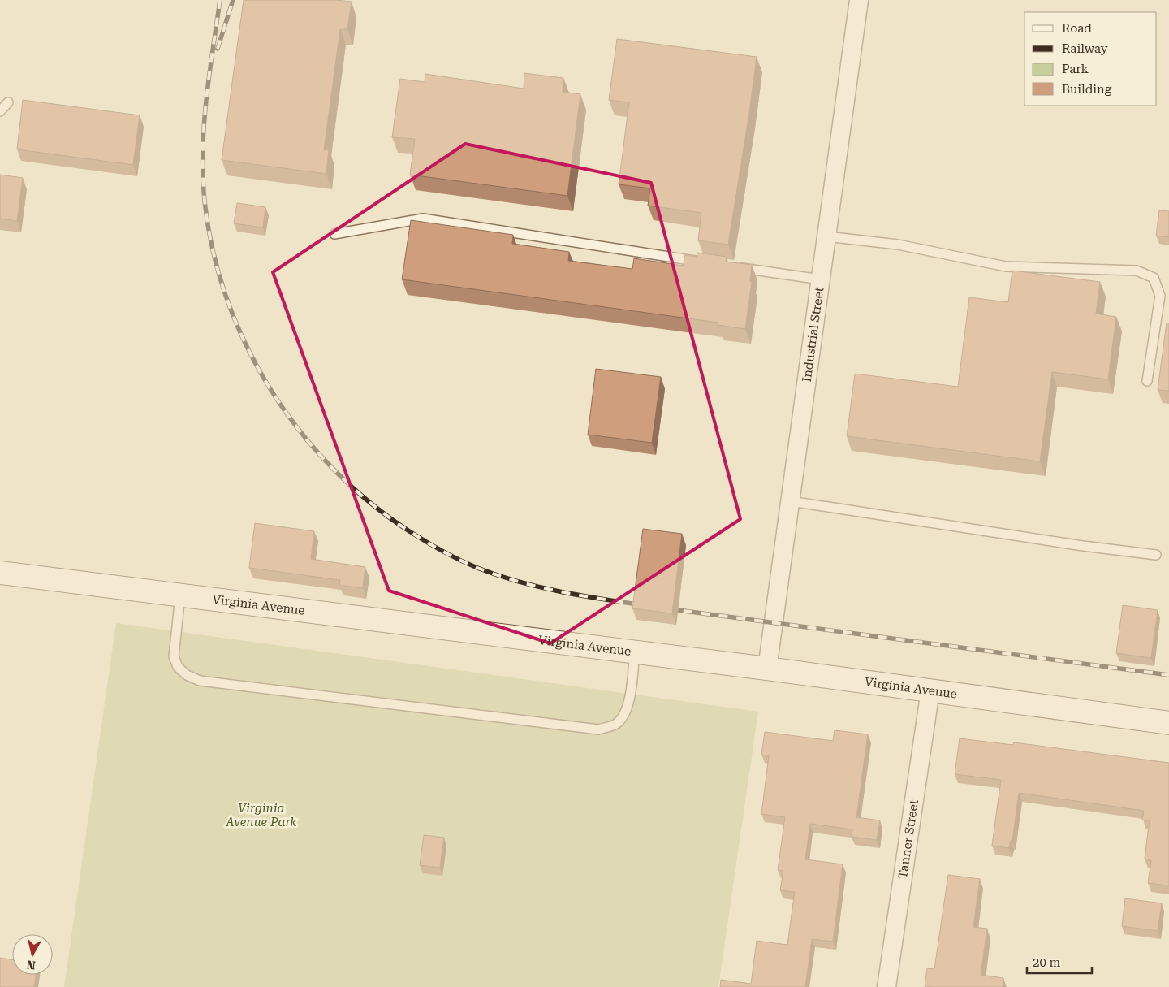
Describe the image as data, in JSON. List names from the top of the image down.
{
  "streets": {
    "street": ["Industrial Street", "Virginia Avenue", "Tanner Street"]
  },
  "crossings": [
    ["Industrial Street", "Virginia Avenue"],
    ["Virginia Avenue", "Tanner Street"]
  ],
  "parks": ["Virginia Avenue Park"],
  "legend": [
    "Road",
    "Railway",
    "Park",
    "Building"
  ],
  "scale_bar": "20 m",
  "north": "bottom"
}
